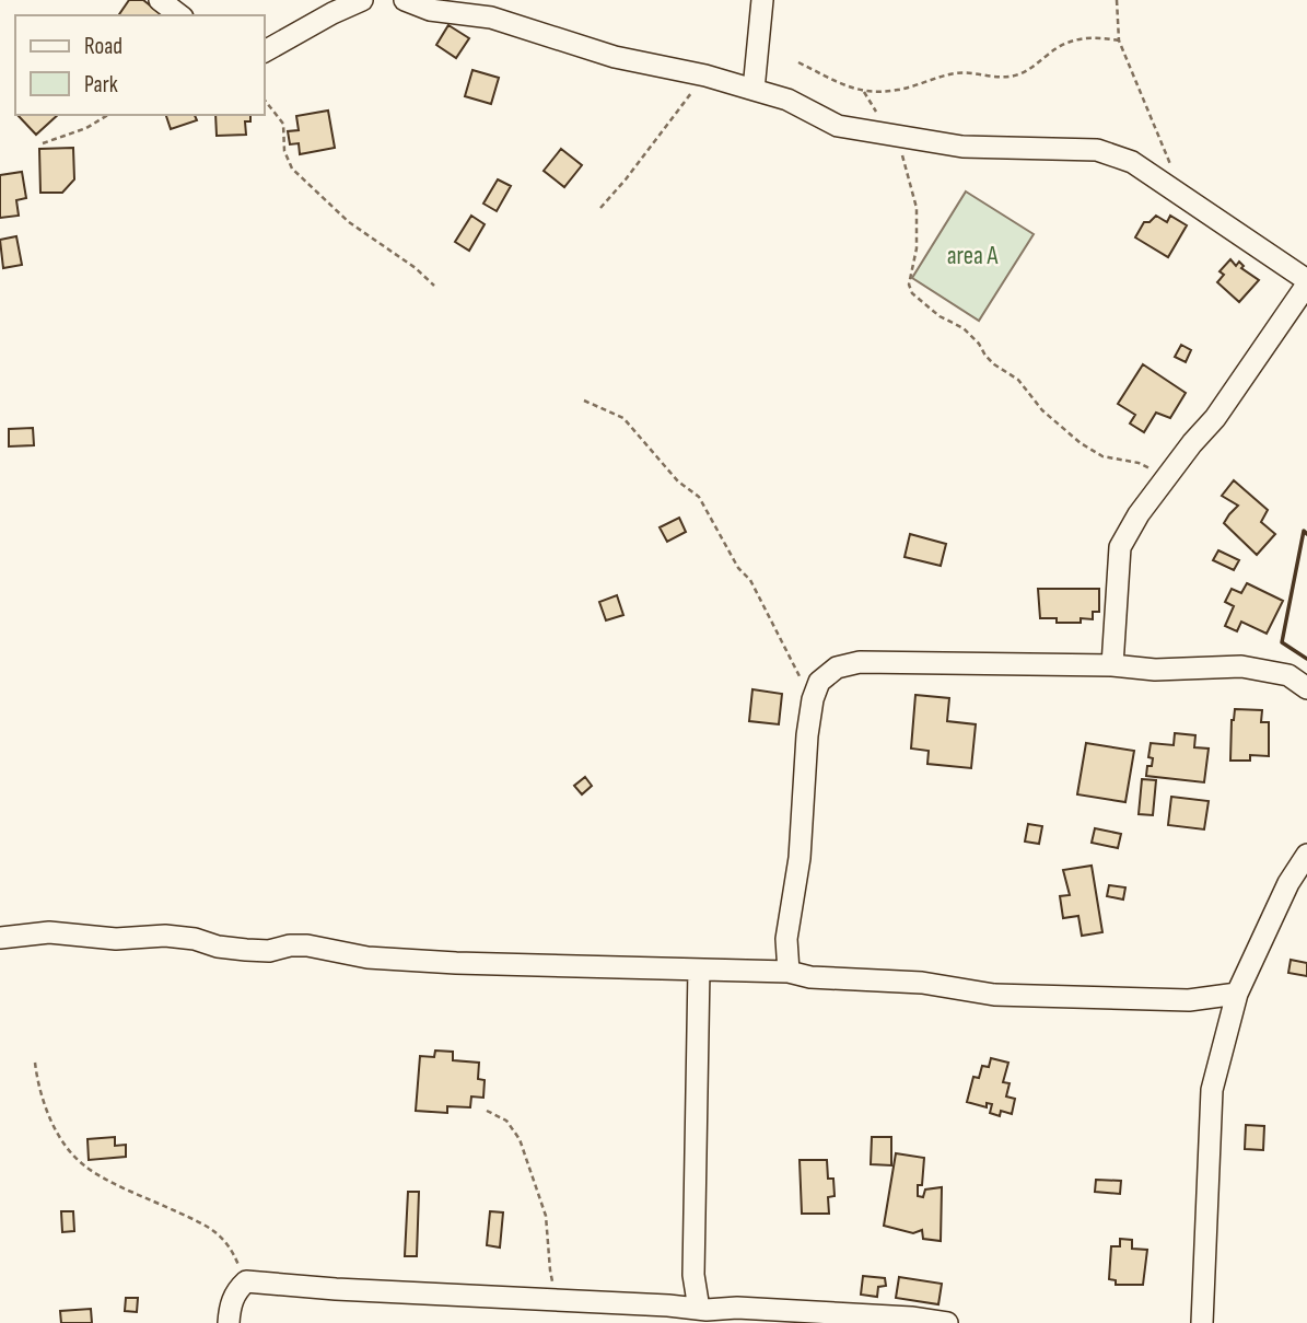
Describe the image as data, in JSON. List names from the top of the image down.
{
  "parks": ["area A"],
  "legend": ["Road", "Park"]
}
